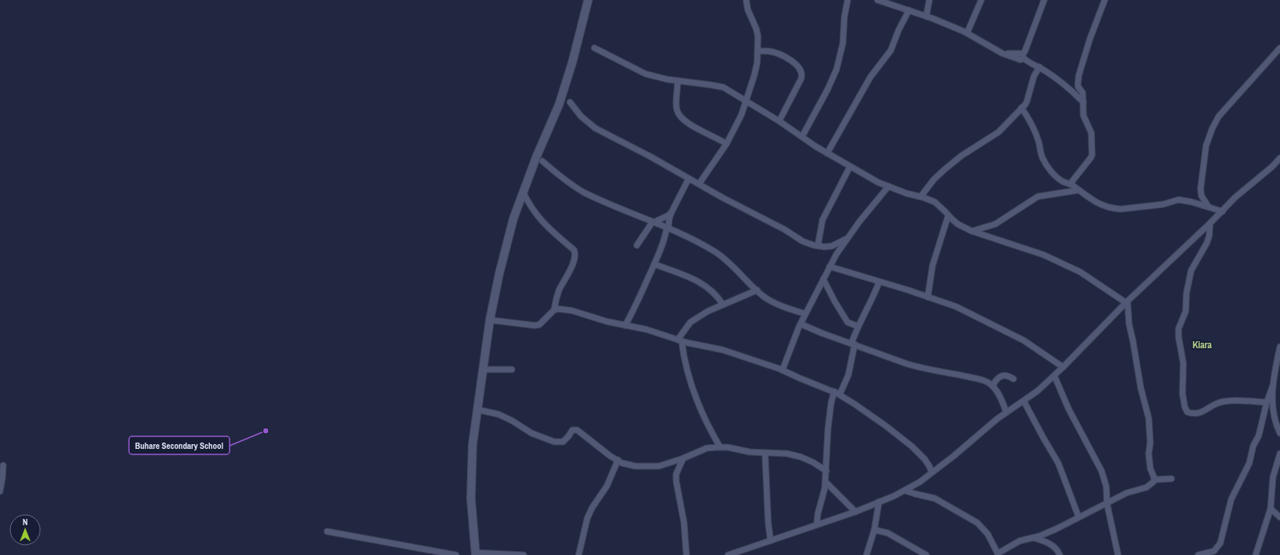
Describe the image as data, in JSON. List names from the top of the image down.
{
  "districts": ["Kiara"],
  "places": ["Buhare Secondary School"],
  "north": "top"
}
